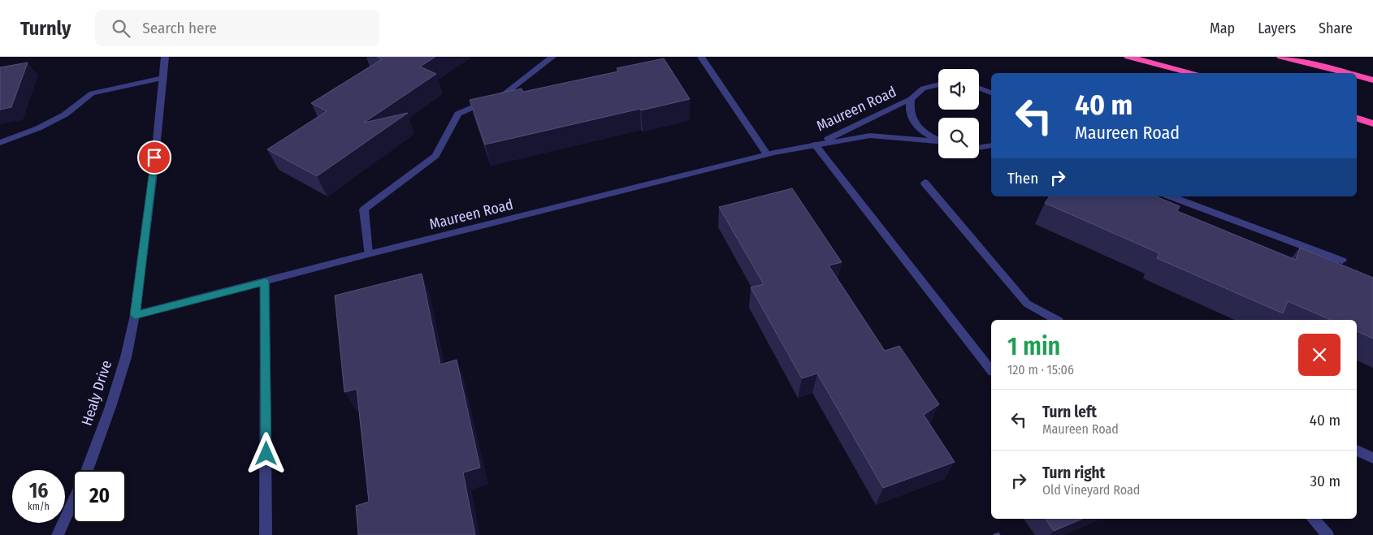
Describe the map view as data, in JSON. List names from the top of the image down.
{
  "streets": {
    "street": ["Maureen Road", "Healy Drive"]
  },
  "crossings": [
    ["Maureen Road", "Healy Drive"]
  ],
  "page": {
    "header": "Turnly",
    "search": "Search here",
    "nav": ["Map", "Layers", "Share"],
    "turn": ["40 m", "Maureen Road"],
    "then": "Then",
    "heading": ["1 min", "120 m · 15:06"],
    "list": [
      {
        "name": "Turn left",
        "note": "Maureen Road",
        "value": "40 m"
      },
      {
        "name": "Turn right",
        "note": "Old Vineyard Road",
        "value": "30 m"
      }
    ],
    "speed": "16 km/h",
    "limit": "20"
  }
}
